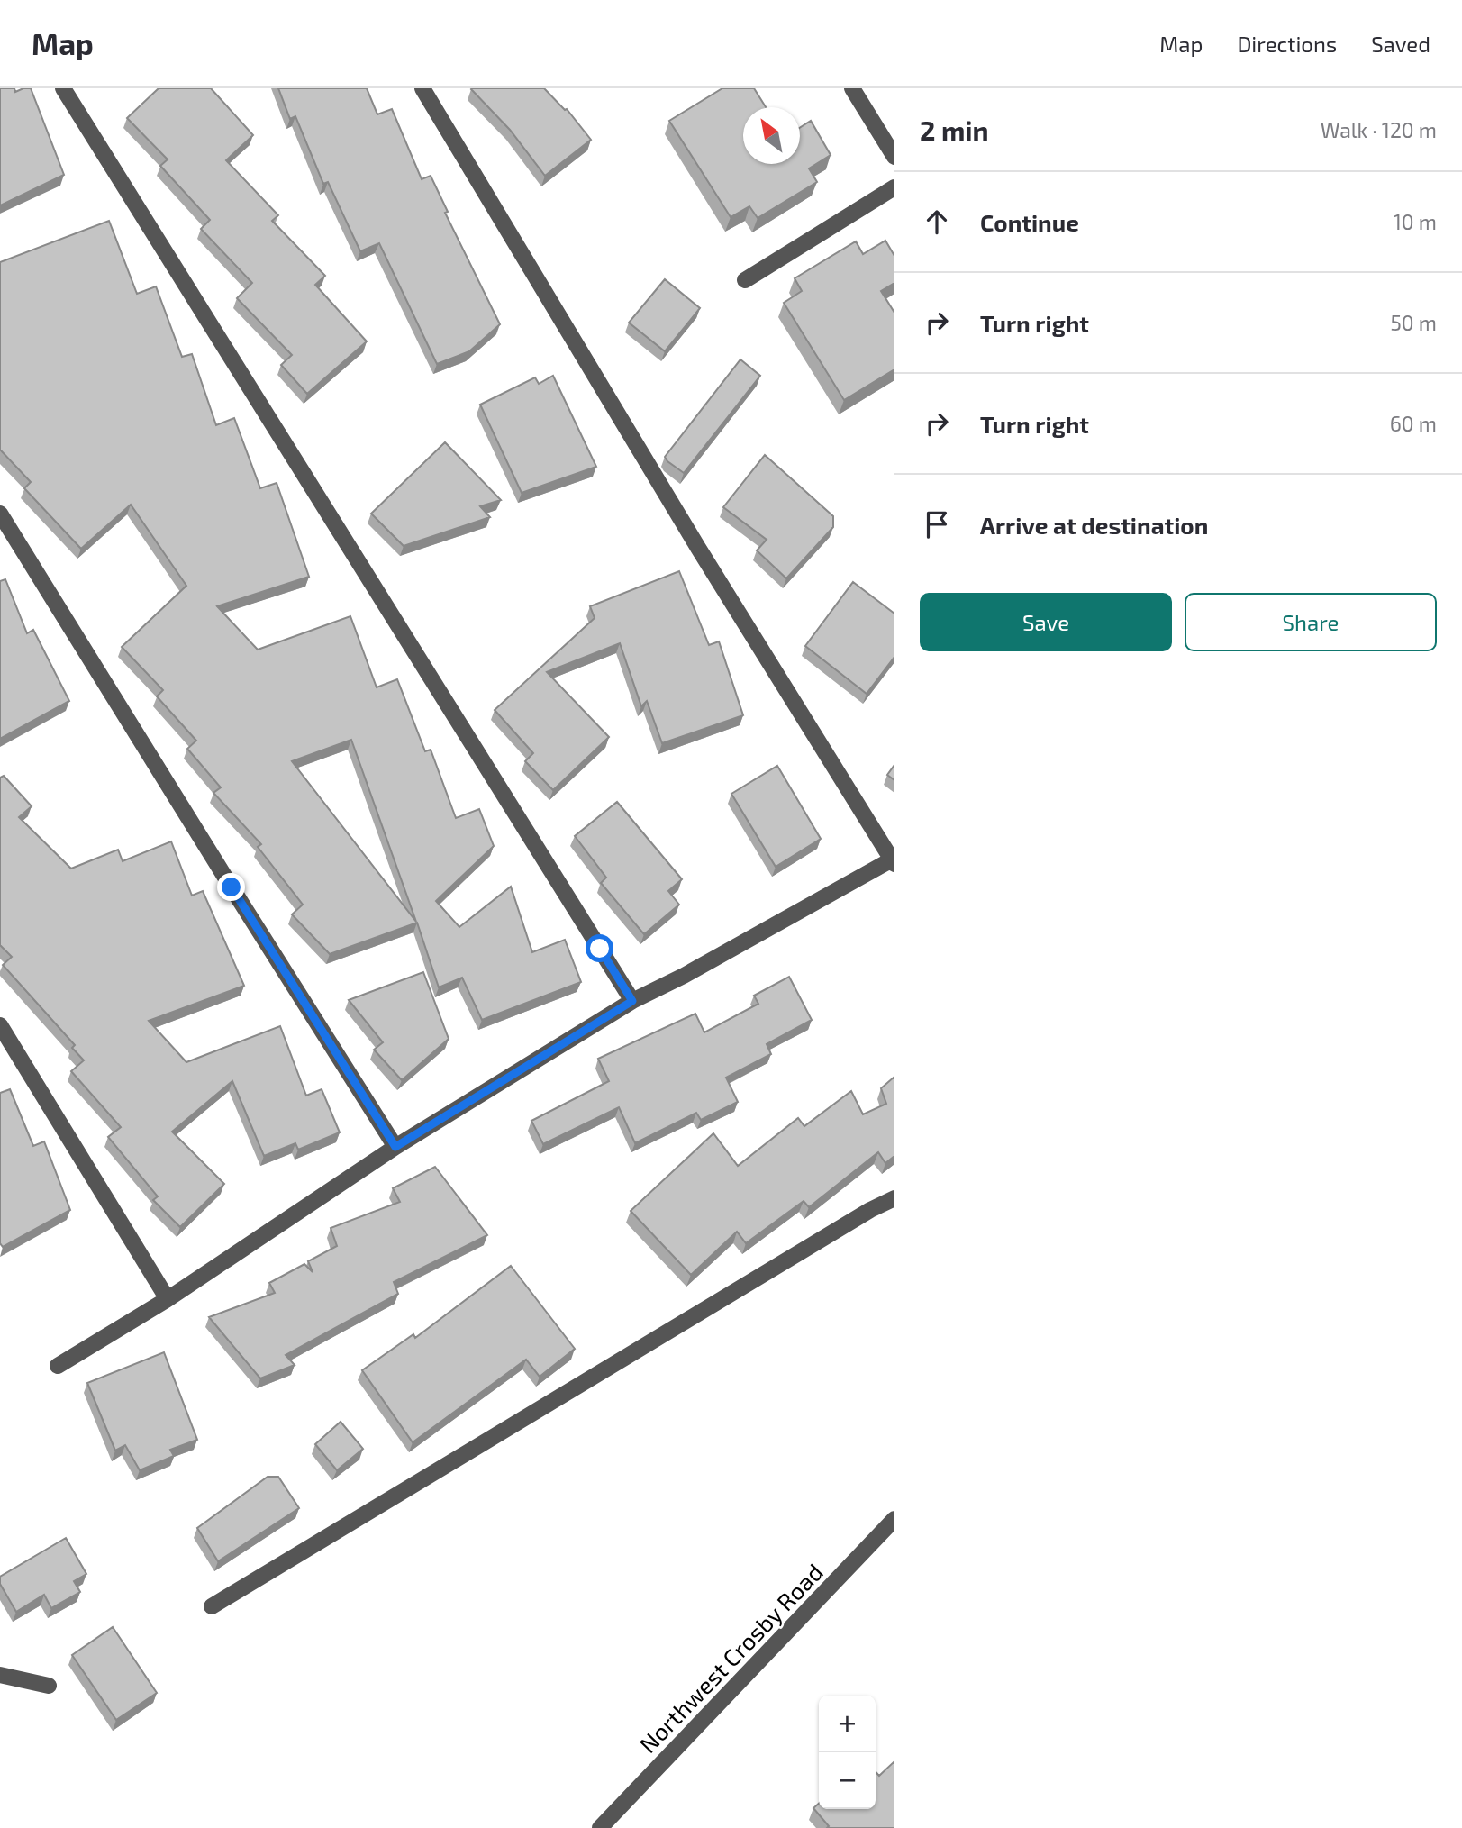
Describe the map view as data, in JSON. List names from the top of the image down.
{
  "streets": {
    "street": ["Northwest Crosby Road"]
  },
  "north": "top left",
  "page": {
    "header": "Map",
    "nav": ["Map", "Directions", "Saved"],
    "heading": ["2 min", "Walk · 120 m"],
    "list": [
      ["Continue", "10 m"],
      ["Turn right", "50 m"],
      ["Turn right", "60 m"],
      "Arrive at destination"
    ],
    "buttons": ["Save", "Share"],
    "map_buttons": ["+", "−"]
  }
}
